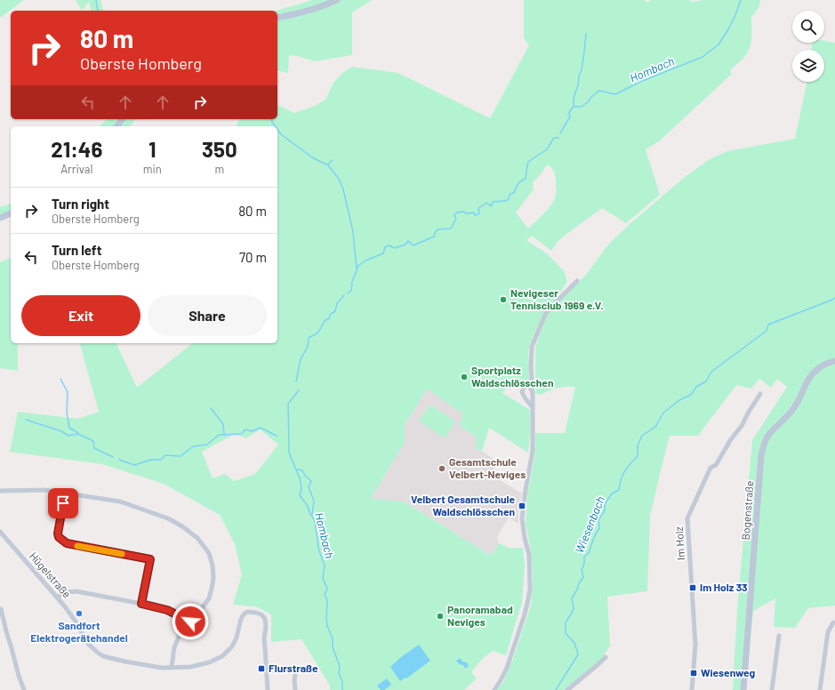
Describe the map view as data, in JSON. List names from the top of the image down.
{
  "streets": {
    "main road": ["Bogenstraße"],
    "street": ["Im Holz", "Hügelstraße"]
  },
  "water": ["Hombach", "Wiesenbach"],
  "places": {
    "other": [
      "Nevigeser Tennisclub 1969 e.V.",
      "Sportplatz Waldschlösschen",
      "Gesamtschule Velbert-Neviges",
      "Sandfort Elektrogerätehandel",
      "Panoramabad Neviges"
    ],
    "transit": [
      "Velbert Gesamtschule Waldschlösschen",
      "Im Holz 33",
      "Flurstraße",
      "Wiesenweg"
    ]
  },
  "page": {
    "turn": ["80 m", "Oberste Homberg"],
    "eta": [
      "21:46",
      "Arrival",
      "1",
      "min",
      "350",
      "m"
    ],
    "list": [
      {
        "name": "Turn right",
        "note": "Oberste Homberg",
        "value": "80 m"
      },
      {
        "name": "Turn left",
        "note": "Oberste Homberg",
        "value": "70 m"
      }
    ],
    "buttons": ["Exit", "Share"]
  }
}
